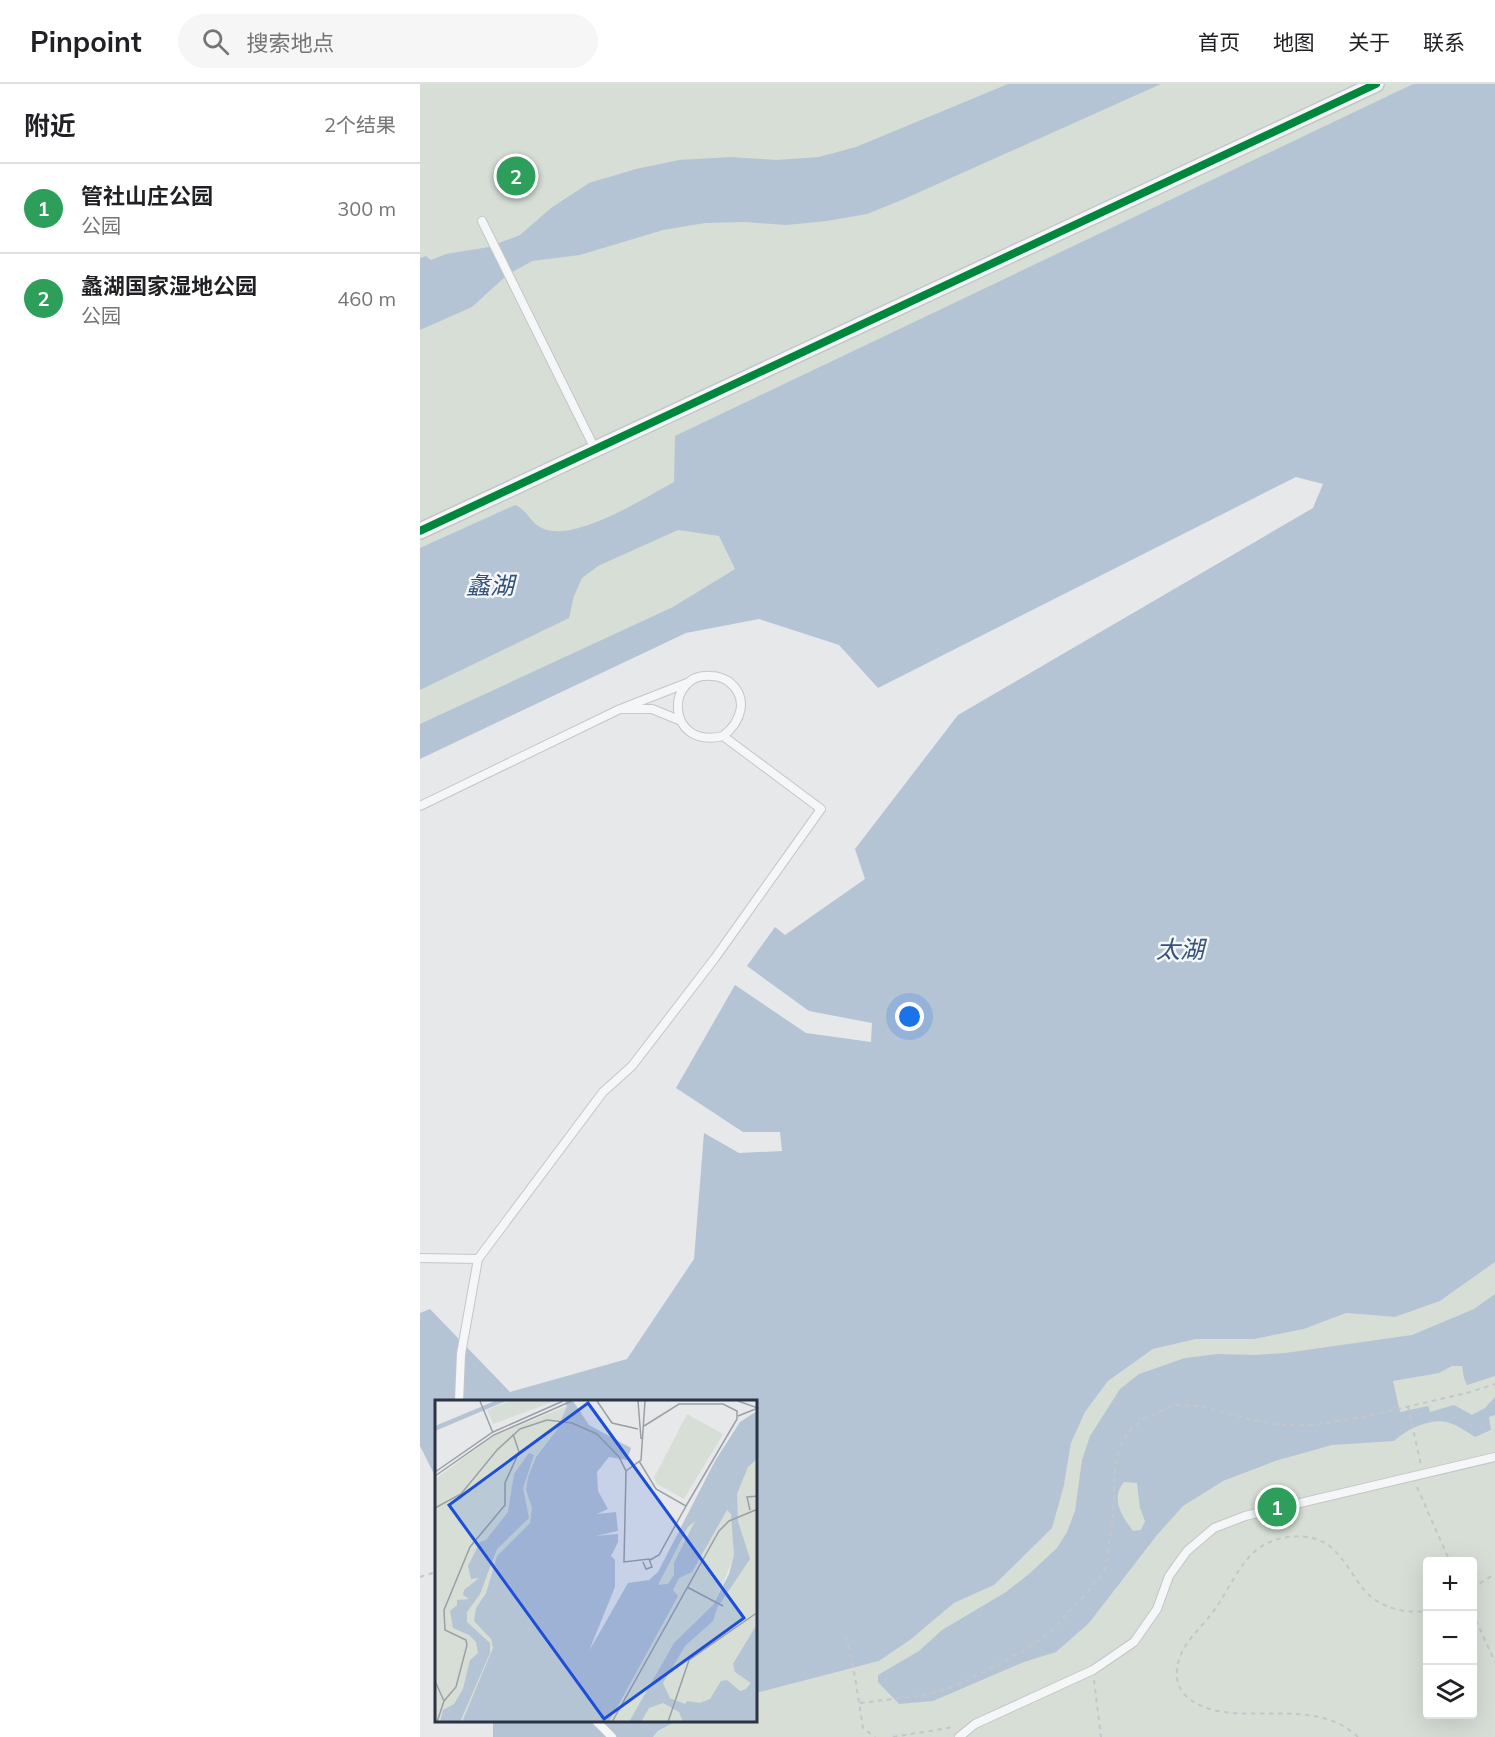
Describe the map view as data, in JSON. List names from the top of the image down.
{
  "water": ["蠡湖", "太湖"],
  "page": {
    "header": "Pinpoint",
    "search": "搜索地点",
    "nav": [
      "首页",
      "地图",
      "关于",
      "联系"
    ],
    "heading": ["附近", "2个结果"],
    "pins": ["2", "1"],
    "list": [
      {
        "mark": "1",
        "name": "管社山庄公园",
        "note": "公园",
        "value": "300 m"
      },
      {
        "mark": "2",
        "name": "蠡湖国家湿地公园",
        "note": "公园",
        "value": "460 m"
      }
    ],
    "map_buttons": ["+", "−"]
  }
}
